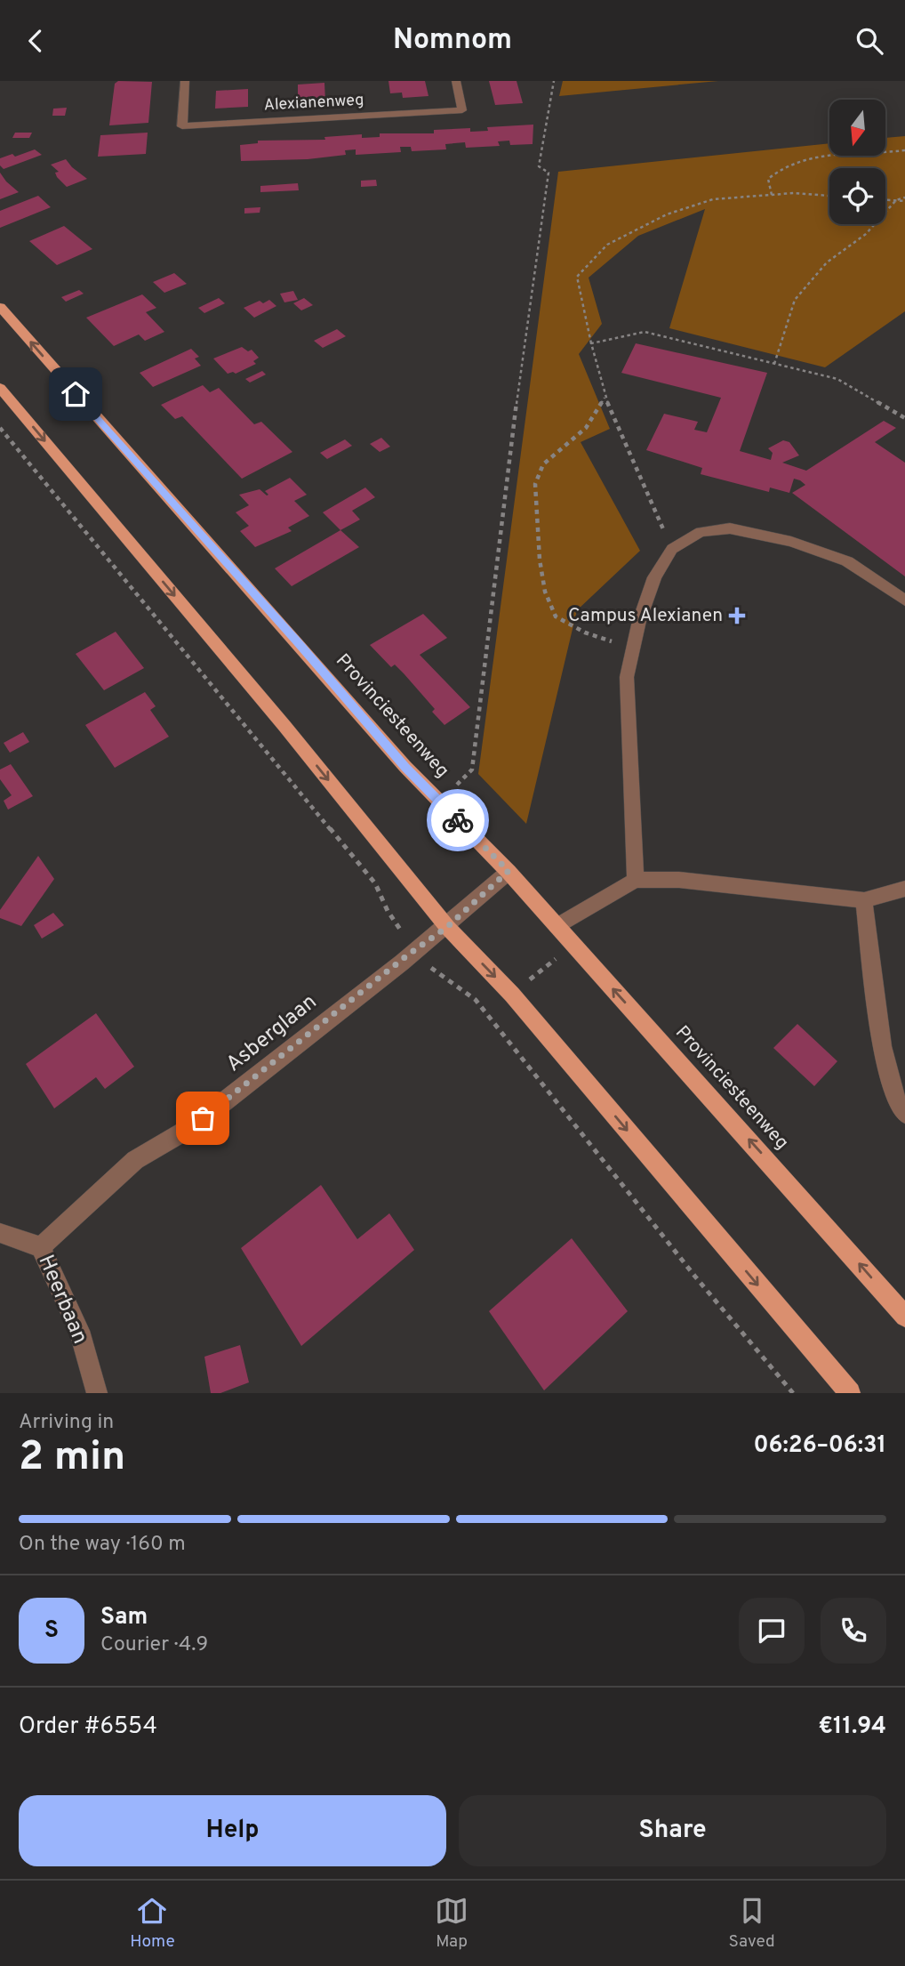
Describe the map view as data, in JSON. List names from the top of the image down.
{
  "streets": {
    "main road": ["Provinciesteenweg"],
    "street": ["Alexianenweg", "Asberglaan", "Heerbaan"]
  },
  "crossings": [
    ["Provinciesteenweg", "Asberglaan"],
    ["Asberglaan", "Heerbaan"]
  ],
  "places": {
    "health": ["Campus Alexianen"]
  },
  "north": "bottom",
  "page": {
    "header": "Nomnom",
    "heading": ["2 min", "Arriving in", "06:26–06:31"],
    "panel": [
      "Sam",
      "Courier · 4.9",
      "Order #6554",
      "€11.94"
    ],
    "bar": "On the way · 160 m",
    "round": "S",
    "buttons": ["Help", "Share"],
    "tabs": ["Home", "Map", "Saved"]
  }
}
